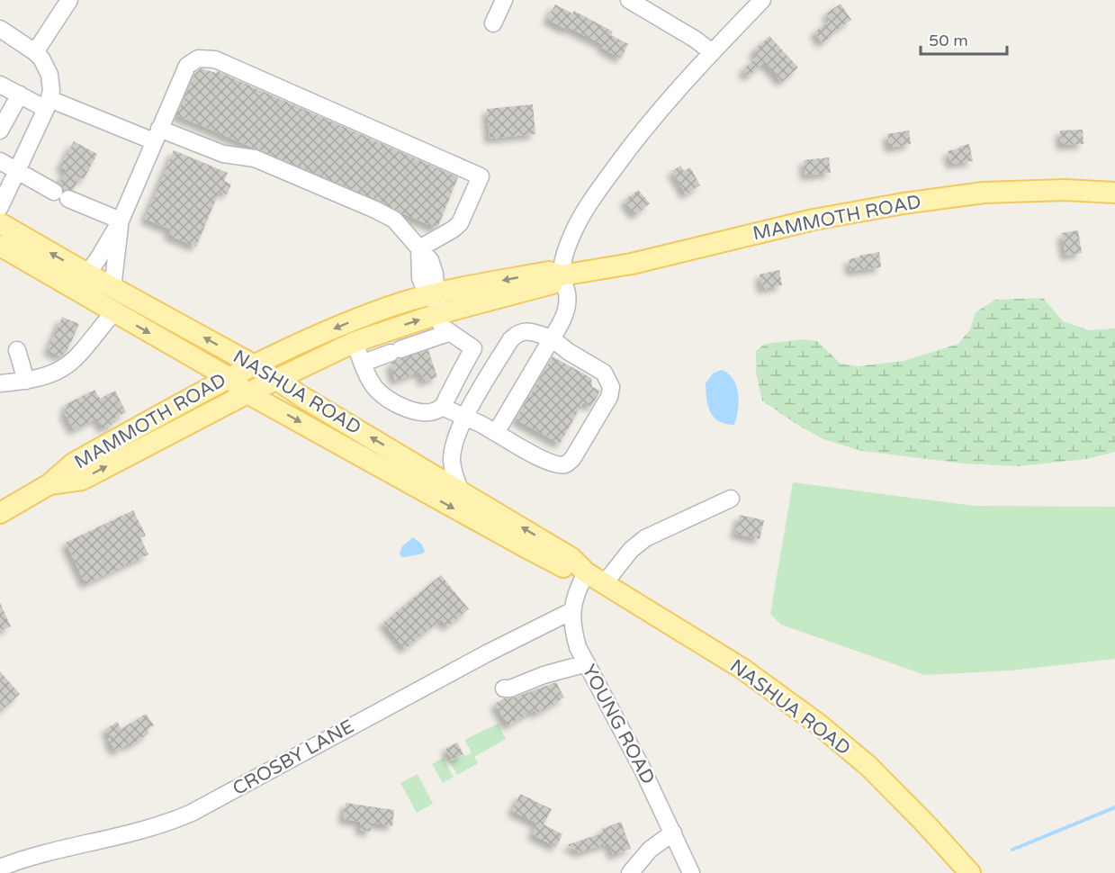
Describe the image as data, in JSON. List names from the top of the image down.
{
  "streets": {
    "main road": ["MAMMOTH ROAD", "NASHUA ROAD"],
    "street": ["YOUNG ROAD", "CROSBY LANE"]
  },
  "crossings": [
    ["MAMMOTH ROAD", "NASHUA ROAD"],
    ["NASHUA ROAD", "YOUNG ROAD"],
    ["YOUNG ROAD", "CROSBY LANE"]
  ],
  "scale_bar": "50 m"
}
